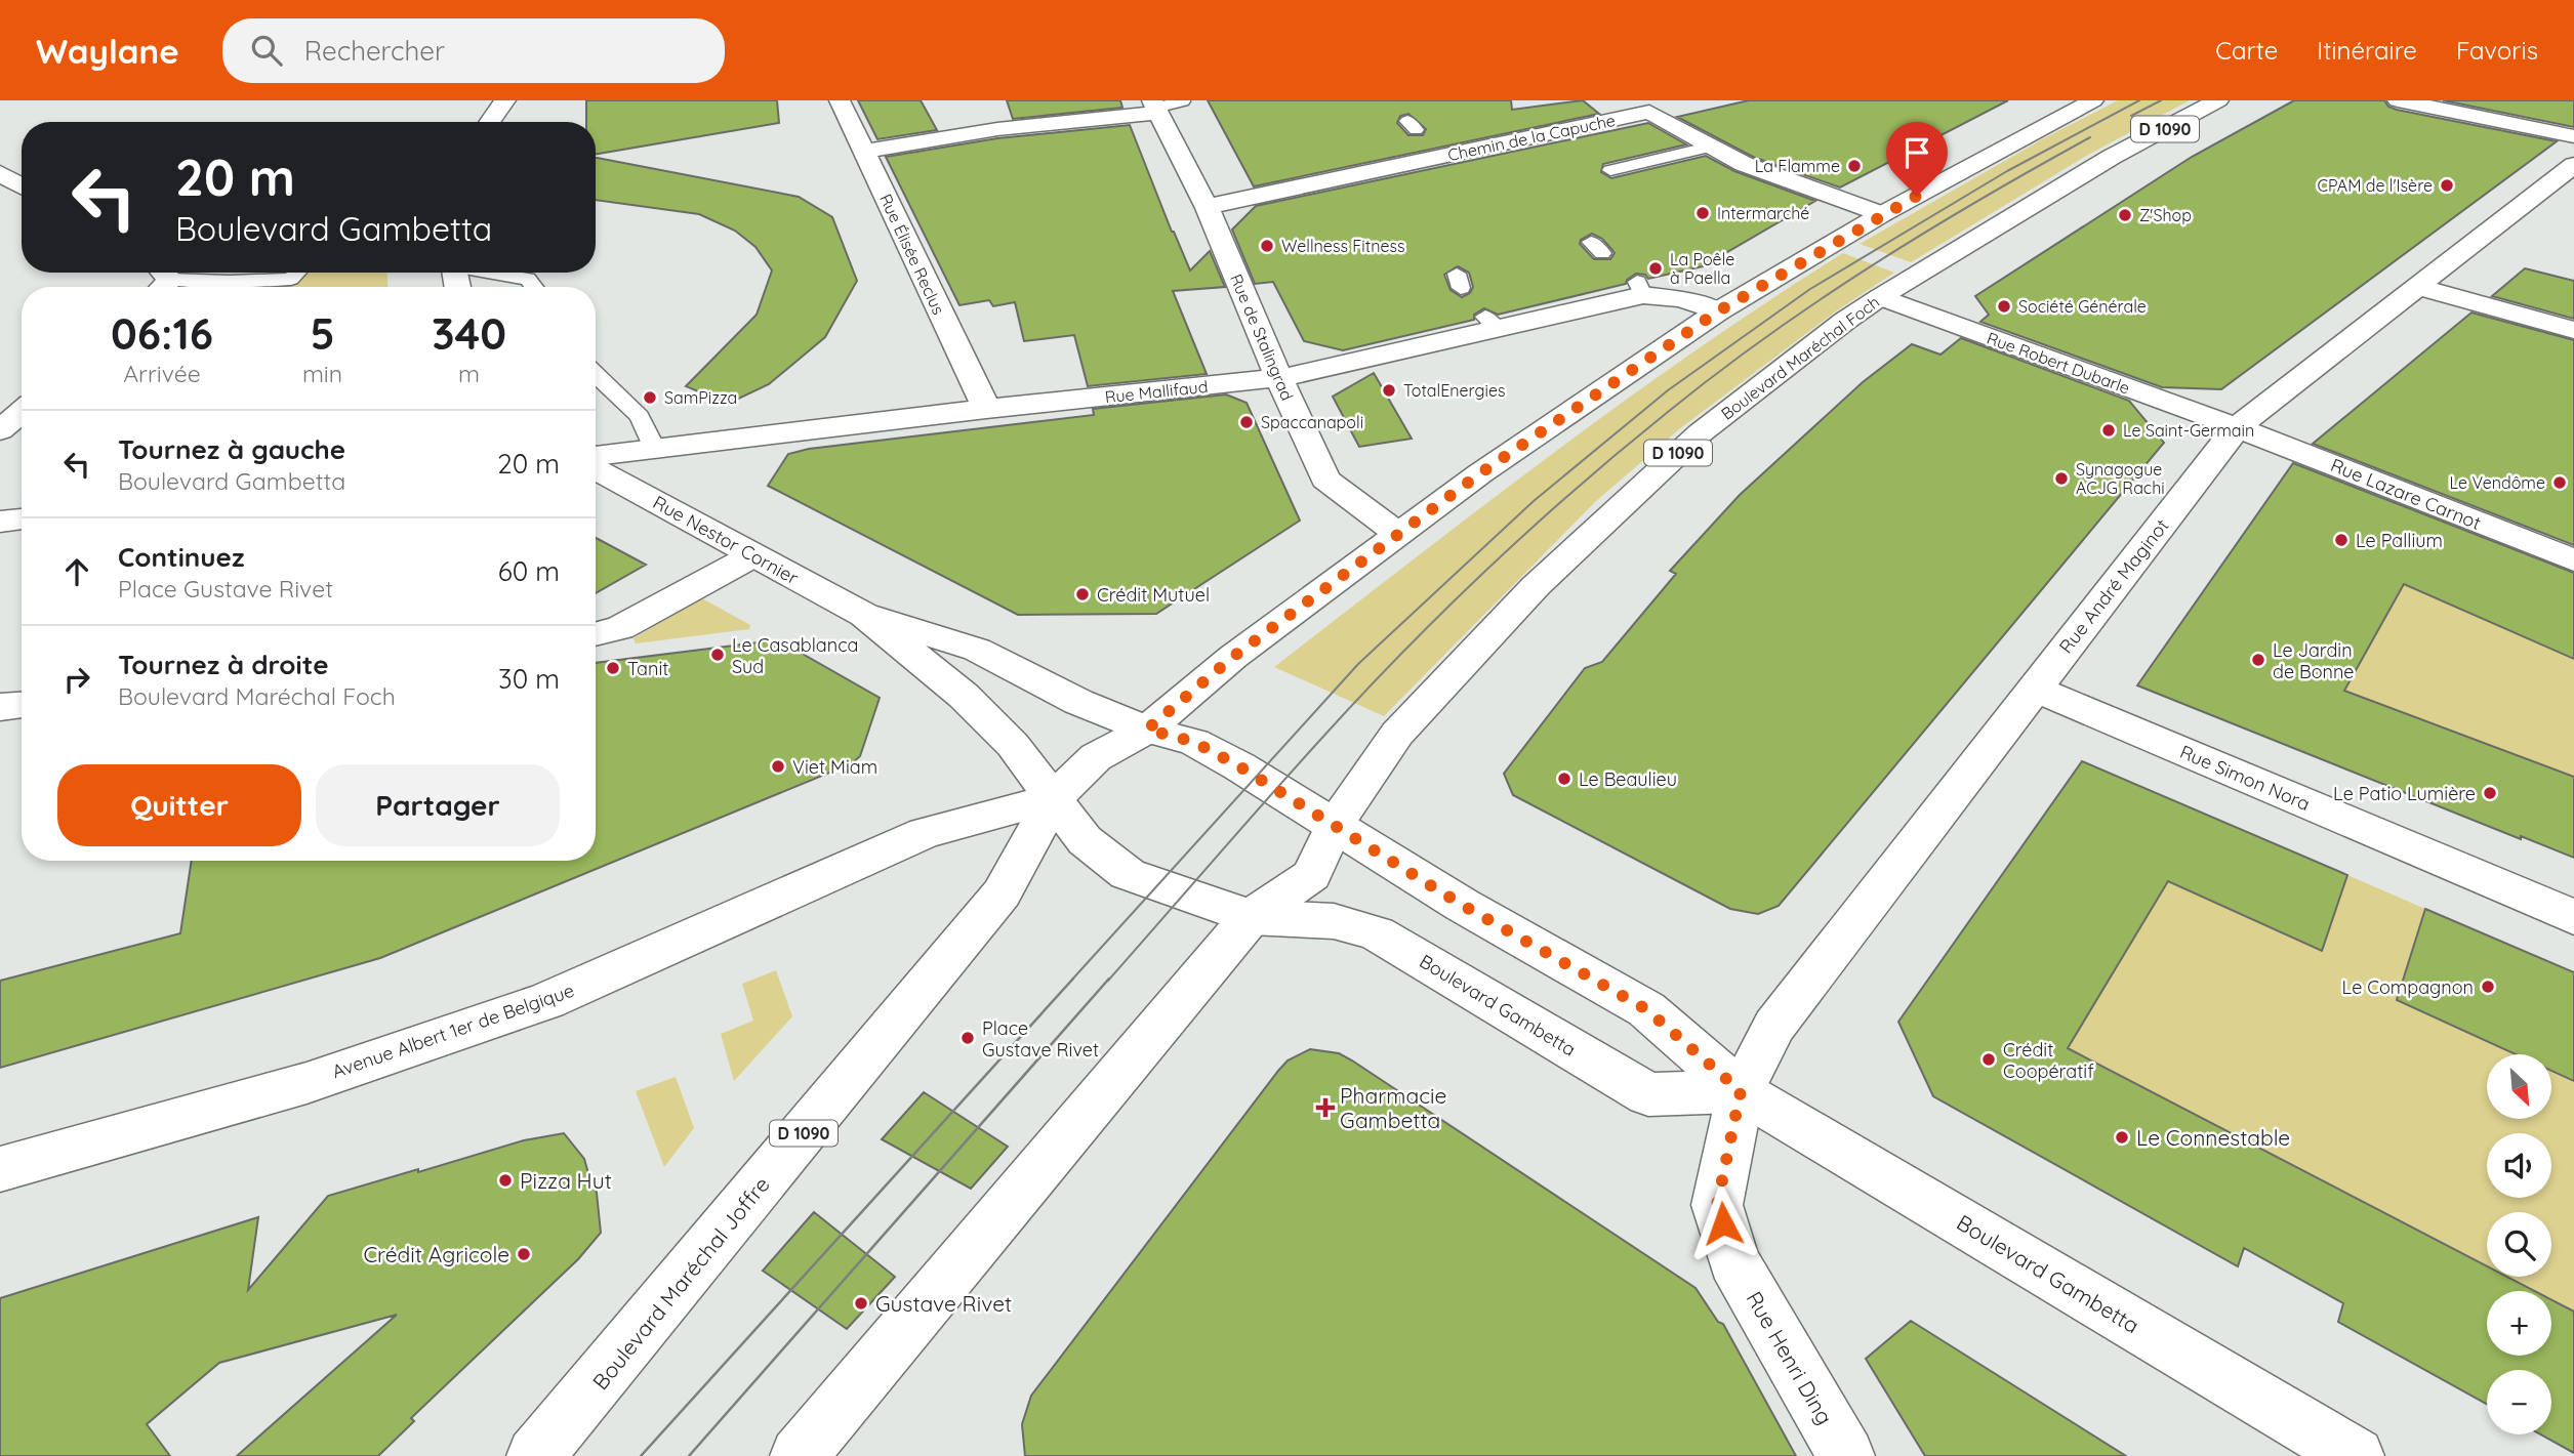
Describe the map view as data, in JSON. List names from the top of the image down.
{
  "streets": {
    "street": [
      "D 1090",
      "Chemin de la Capuche",
      "Rue Élisée Reclus",
      "Rue de Stalingrad",
      "Boulevard Maréchal Foch",
      "Rue Robert Dubarle",
      "Rue Mallifaud",
      "Rue Lazare Carnot",
      "Rue Nestor Cornier",
      "Rue André Maginot",
      "Rue Simon Nora",
      "Boulevard Gambetta",
      "Avenue Albert 1er de Belgique",
      "Boulevard Maréchal Joffre",
      "Rue Henri Ding"
    ]
  },
  "crossings": [
    ["D 1090", "Chemin de la Capuche"],
    ["D 1090", "Rue de Stalingrad"],
    ["D 1090", "Boulevard Maréchal Foch"],
    ["D 1090", "Rue Mallifaud"],
    ["D 1090", "Rue Nestor Cornier"],
    ["D 1090", "Boulevard Gambetta"],
    ["D 1090", "Avenue Albert 1er de Belgique"],
    ["D 1090", "Boulevard Maréchal Joffre"],
    ["Chemin de la Capuche", "Rue de Stalingrad"],
    ["Rue Élisée Reclus", "Rue Mallifaud"],
    ["Rue de Stalingrad", "Rue Mallifaud"],
    ["Boulevard Maréchal Foch", "Rue Robert Dubarle"],
    ["Boulevard Maréchal Foch", "Boulevard Gambetta"],
    ["Rue Robert Dubarle", "Rue Lazare Carnot"],
    ["Rue Robert Dubarle", "Rue André Maginot"],
    ["Rue Lazare Carnot", "Rue André Maginot"],
    ["Rue Nestor Cornier", "Avenue Albert 1er de Belgique"],
    ["Rue Nestor Cornier", "Boulevard Maréchal Joffre"],
    ["Rue André Maginot", "Rue Simon Nora"],
    ["Rue André Maginot", "Boulevard Gambetta"],
    ["Rue André Maginot", "Rue Henri Ding"],
    ["Boulevard Gambetta", "Rue Henri Ding"],
    ["Avenue Albert 1er de Belgique", "Boulevard Maréchal Joffre"]
  ],
  "places": {
    "other": [
      "La Flamme",
      "CPAM de l'Isère",
      "Intermarché",
      "Z'Shop",
      "Wellness Fitness",
      "La Poêle à Paella",
      "Société Générale",
      "TotalEnergies",
      "SamPizza",
      "Spaccanapoli",
      "Le Saint-Germain",
      "Synagogue ACJG Rachi",
      "Le Vendôme",
      "Le Pallium",
      "Crédit Mutuel",
      "Le Casablanca Sud",
      "Le Jardin de Bonne",
      "Tanit",
      "Viet Miam",
      "Le Beaulieu",
      "Le Patio Lumière",
      "Le Compagnon",
      "Place Gustave Rivet",
      "Crédit Coopératif",
      "Le Connestable",
      "Pizza Hut",
      "Crédit Agricole",
      "Gustave Rivet"
    ],
    "health": ["Pharmacie Gambetta"]
  },
  "north": "bottom right",
  "page": {
    "header": "Waylane",
    "search": "Rechercher",
    "nav": ["Carte", "Itinéraire", "Favoris"],
    "turn": ["20 m", "Boulevard Gambetta"],
    "eta": [
      "06:16",
      "Arrivée",
      "5",
      "min",
      "340",
      "m"
    ],
    "list": [
      {
        "name": "Tournez à gauche",
        "note": "Boulevard Gambetta",
        "value": "20 m"
      },
      {
        "name": "Continuez",
        "note": "Place Gustave Rivet",
        "value": "60 m"
      },
      {
        "name": "Tournez à droite",
        "note": "Boulevard Maréchal Foch",
        "value": "30 m"
      }
    ],
    "buttons": ["Quitter", "Partager"],
    "map_buttons": ["+", "−"]
  }
}
